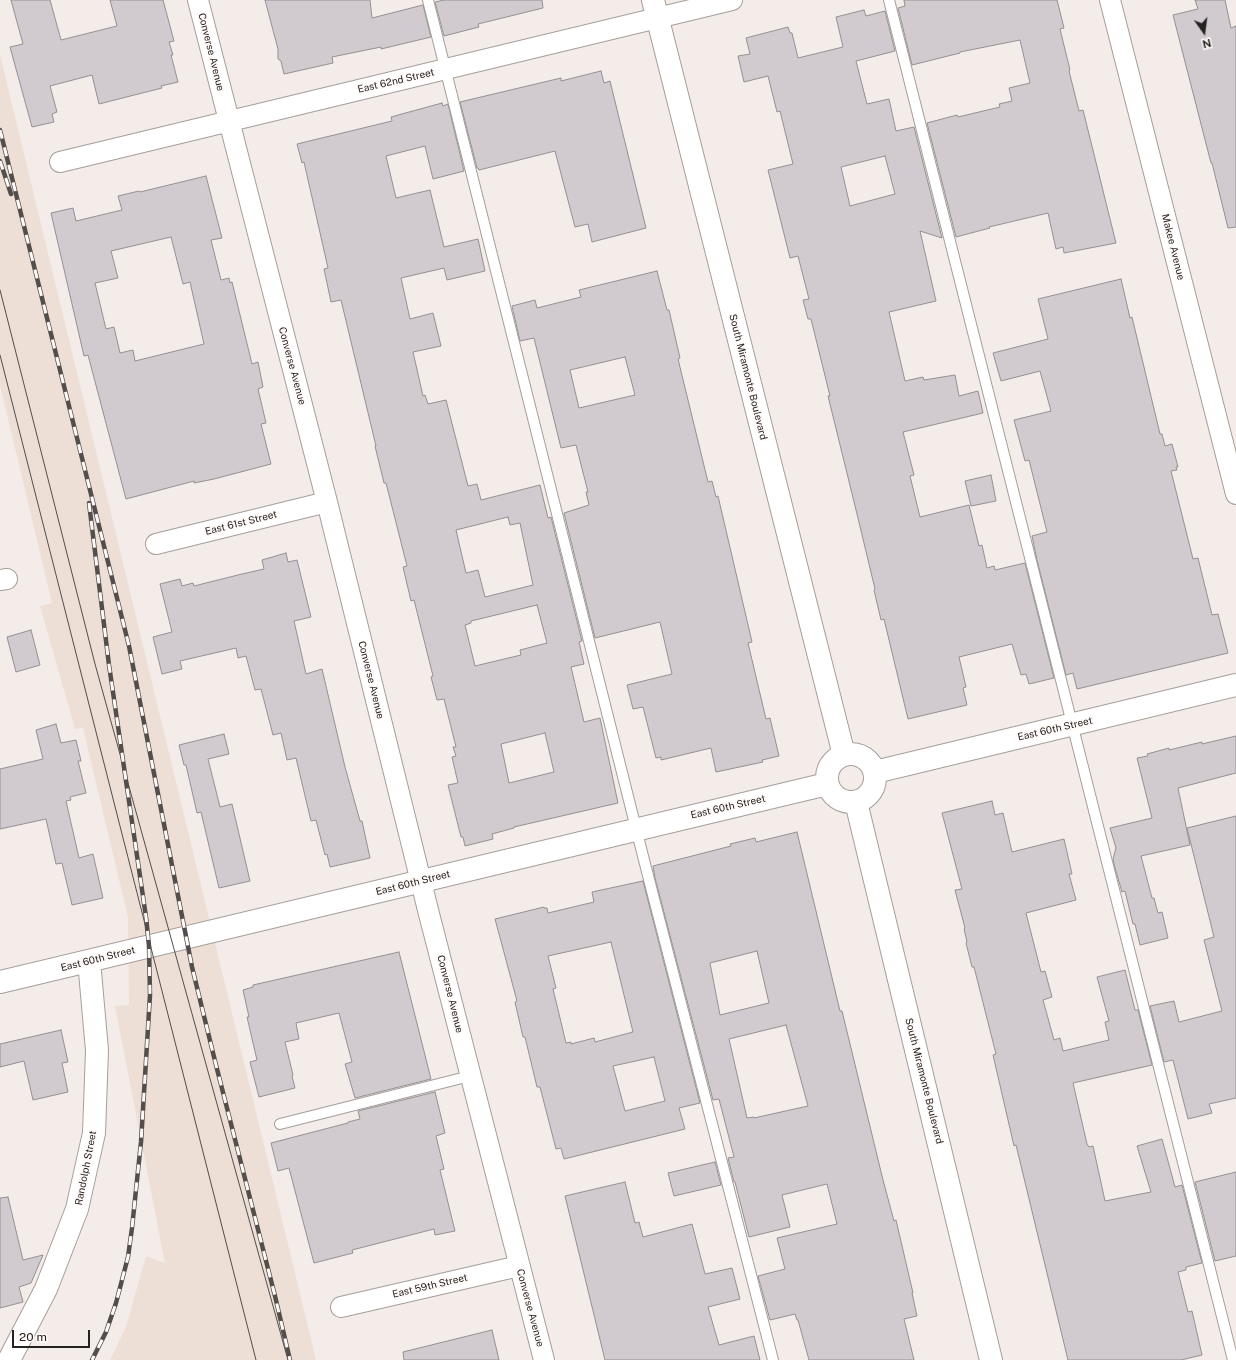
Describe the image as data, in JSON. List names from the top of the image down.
{
  "streets": {
    "street": [
      "Converse Avenue",
      "East 62nd Street",
      "Makee Avenue",
      "South Miramonte Boulevard",
      "East 61st Street",
      "East 60th Street",
      "Randolph Street",
      "East 59th Street"
    ]
  },
  "crossings": [
    ["Converse Avenue", "East 62nd Street"],
    ["Converse Avenue", "East 61st Street"],
    ["Converse Avenue", "East 60th Street"],
    ["Converse Avenue", "East 59th Street"],
    ["East 62nd Street", "South Miramonte Boulevard"],
    ["South Miramonte Boulevard", "East 60th Street"],
    ["East 60th Street", "Randolph Street"]
  ],
  "scale_bar": "20 m",
  "north": "bottom"
}
